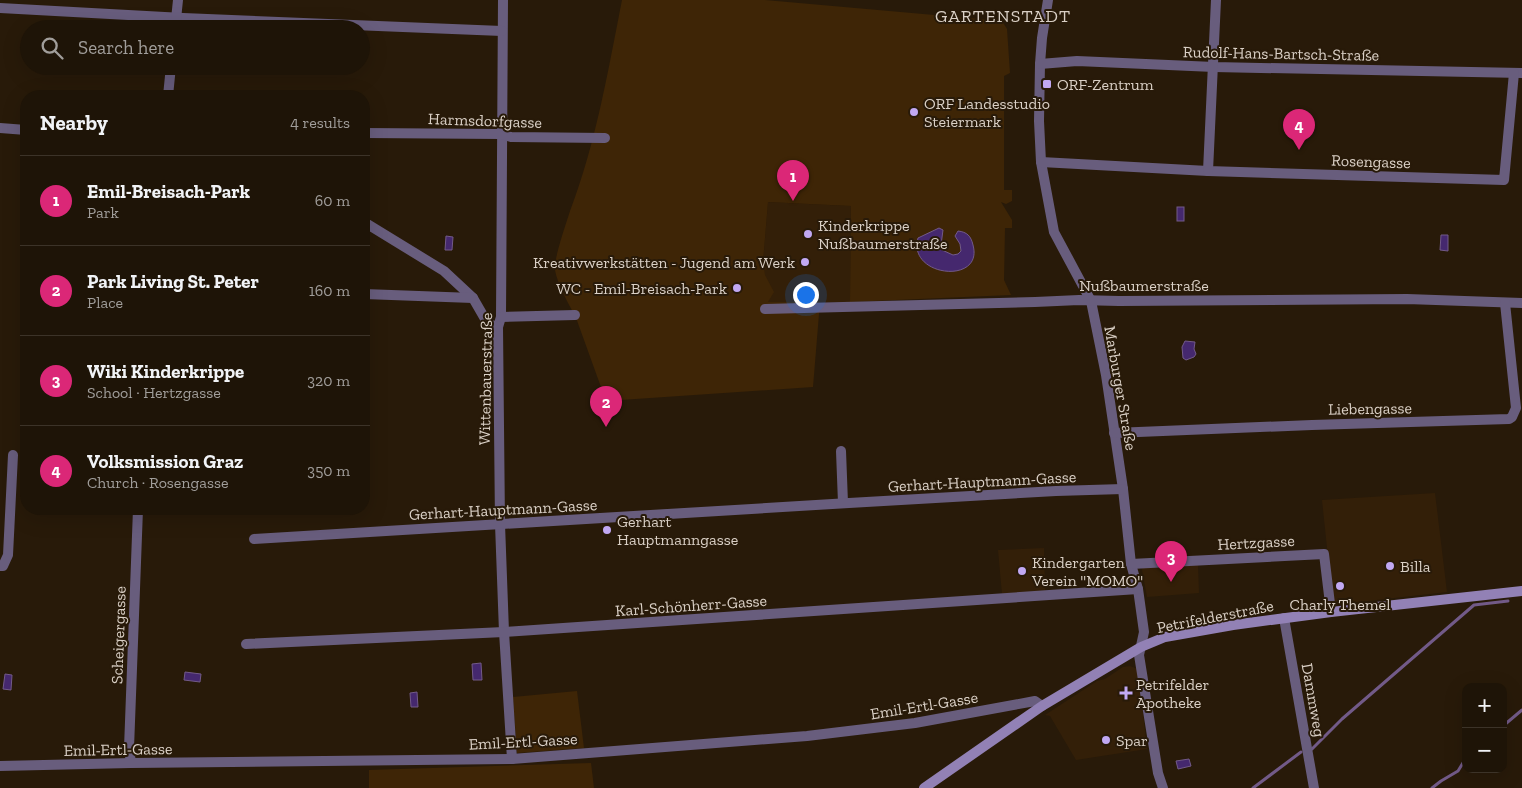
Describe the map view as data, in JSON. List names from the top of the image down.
{
  "streets": {
    "main road": ["Petrifelderstraße"],
    "street": [
      "Rudolf-Hans-Bartsch-Straße",
      "Harmsdorfgasse",
      "Rosengasse",
      "Nußbaumerstraße",
      "Wittenbauerstraße",
      "Marburger Straße",
      "Liebengasse",
      "Gerhart-Hauptmann-Gasse",
      "Hertzgasse",
      "Karl-Schönherr-Gasse",
      "Scheigergasse",
      "Dammweg",
      "Emil-Ertl-Gasse"
    ]
  },
  "crossings": [
    ["Rudolf-Hans-Bartsch-Straße", "Rosengasse"],
    ["Rudolf-Hans-Bartsch-Straße", "Marburger Straße"],
    ["Harmsdorfgasse", "Wittenbauerstraße"],
    ["Rosengasse", "Marburger Straße"],
    ["Nußbaumerstraße", "Marburger Straße"],
    ["Nußbaumerstraße", "Liebengasse"],
    ["Wittenbauerstraße", "Gerhart-Hauptmann-Gasse"],
    ["Wittenbauerstraße", "Karl-Schönherr-Gasse"],
    ["Wittenbauerstraße", "Emil-Ertl-Gasse"],
    ["Marburger Straße", "Liebengasse"],
    ["Marburger Straße", "Gerhart-Hauptmann-Gasse"],
    ["Marburger Straße", "Hertzgasse"],
    ["Marburger Straße", "Karl-Schönherr-Gasse"],
    ["Marburger Straße", "Petrifelderstraße"],
    ["Hertzgasse", "Petrifelderstraße"],
    ["Petrifelderstraße", "Dammweg"],
    ["Petrifelderstraße", "Emil-Ertl-Gasse"],
    ["Scheigergasse", "Emil-Ertl-Gasse"]
  ],
  "districts": ["GARTENSTADT"],
  "places": {
    "transit": ["ORF-Zentrum"],
    "other": [
      "ORF Landesstudio Steiermark",
      "Kinderkrippe Nußbaumerstraße",
      "Kreativwerkstätten - Jugend am Werk",
      "WC - Emil-Breisach-Park",
      "Gerhart Hauptmanngasse",
      "Billa",
      "Kindergarten Verein \"MOMO\"",
      "Charly Themel",
      "Spar"
    ],
    "health": ["Petrifelder Apotheke"]
  },
  "page": {
    "search": "Search here",
    "heading": ["Nearby", "4 results"],
    "pins": [
      "4",
      "1",
      "2",
      "3"
    ],
    "list": [
      {
        "mark": "1",
        "name": "Emil-Breisach-Park",
        "note": "Park",
        "value": "60 m"
      },
      {
        "mark": "2",
        "name": "Park Living St. Peter",
        "note": "Place",
        "value": "160 m"
      },
      {
        "mark": "3",
        "name": "Wiki Kinderkrippe",
        "note": "School · Hertzgasse",
        "value": "320 m"
      },
      {
        "mark": "4",
        "name": "Volksmission Graz",
        "note": "Church · Rosengasse",
        "value": "350 m"
      }
    ],
    "map_buttons": ["+", "−"]
  }
}
